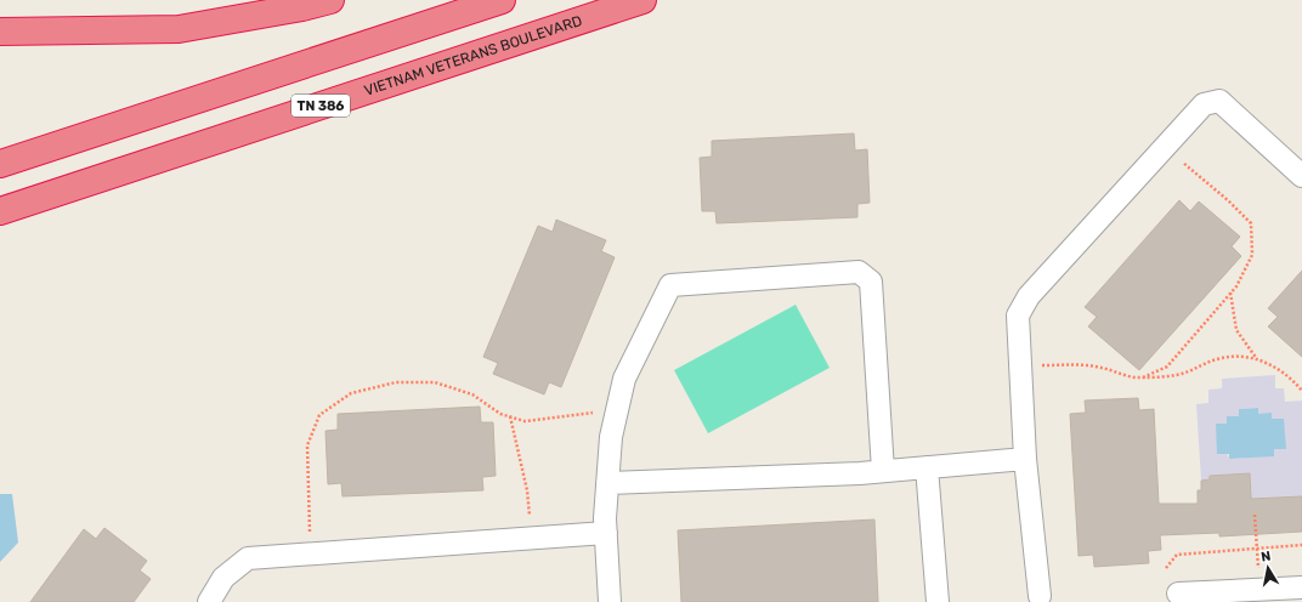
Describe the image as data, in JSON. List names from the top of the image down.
{
  "streets": {
    "highway": ["VIETNAM VETERANS BOULEVARD", "TN 386"]
  },
  "north": "top"
}
